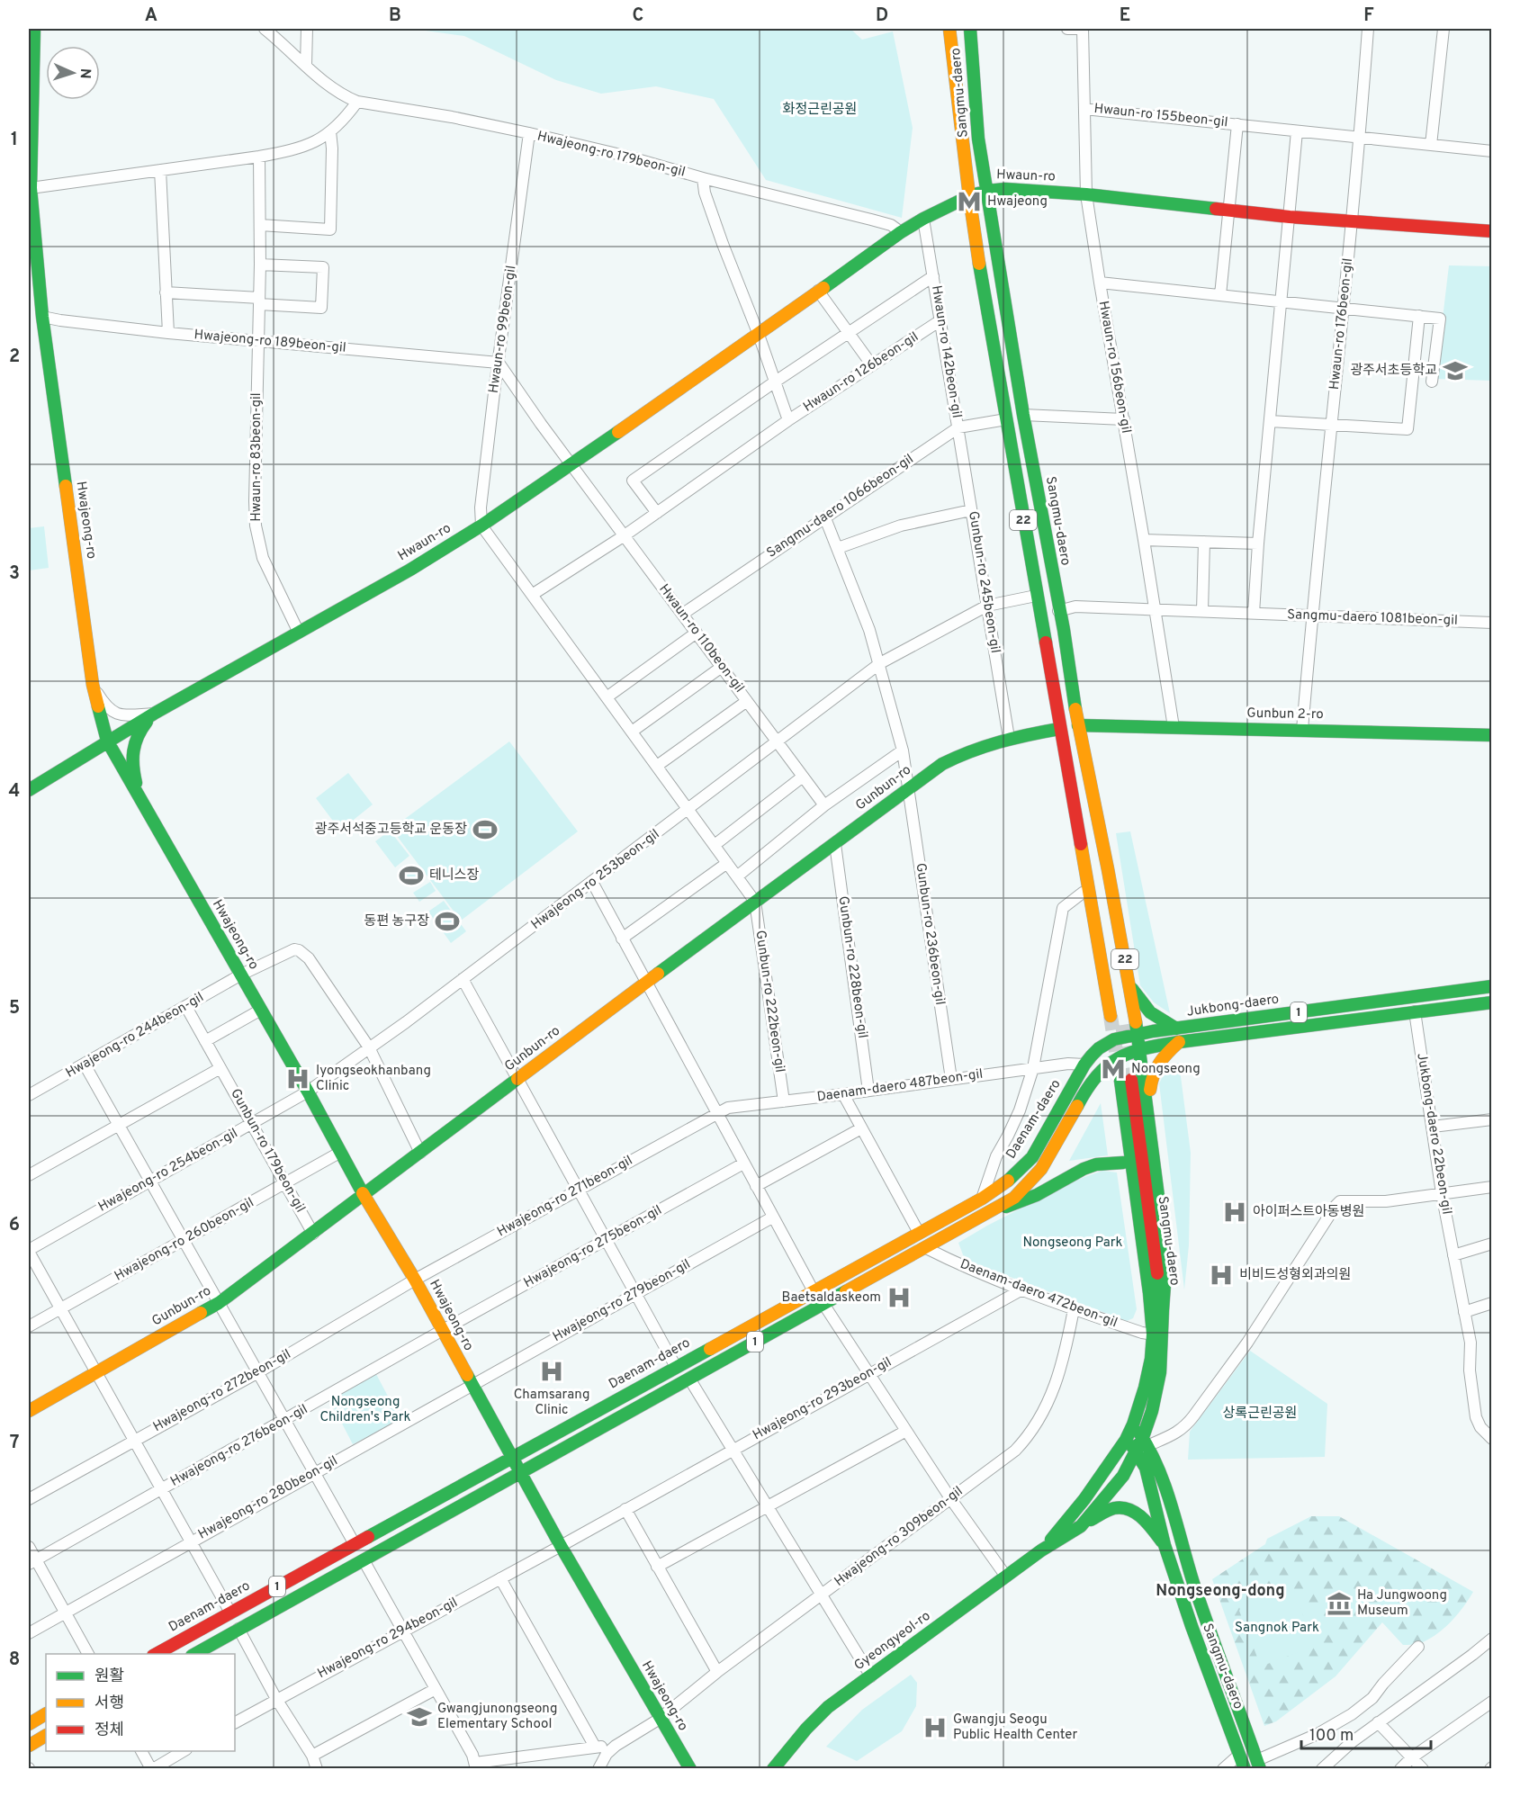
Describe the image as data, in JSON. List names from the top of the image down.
{
  "streets": {
    "street": [
      "Sangmu-daero",
      "Hwaun-ro 155beon-gil",
      "Hwajeong-ro 179beon-gil",
      "Hwaun-ro",
      "Hwaun-ro 176beon-gil",
      "Hwaun-ro 99beon-gil",
      "Hwajeong-ro 189beon-gil",
      "Hwaun-ro 142beon-gil",
      "Hwaun-ro 156beon-gil",
      "Hwaun-ro 126beon-gil",
      "Hwaun-ro 83beon-gil",
      "Sangmu-daero 1066beon-gil",
      "Hwajeong-ro",
      "22",
      "Gunbun-ro 245beon-gil",
      "Sangmu-daero 1081beon-gil",
      "Hwaun-ro 110beon-gil",
      "Gunbun 2-ro",
      "Gunbun-ro",
      "Hwajeong-ro 253beon-gil",
      "Gunbun-ro 236beon-gil",
      "Gunbun-ro 228beon-gil",
      "Gunbun-ro 222beon-gil",
      "Jukbong-daero",
      "1",
      "Hwajeong-ro 244beon-gil",
      "Daenam-daero 487beon-gil",
      "Daenam-daero",
      "Jukbong-daero 22beon-gil",
      "Gunbun-ro 179beon-gil",
      "Hwajeong-ro 254beon-gil",
      "Hwajeong-ro 271beon-gil",
      "Hwajeong-ro 260beon-gil",
      "Hwajeong-ro 275beon-gil",
      "Daenam-daero 472beon-gil",
      "Hwajeong-ro 279beon-gil",
      "Hwajeong-ro 272beon-gil",
      "Hwajeong-ro 293beon-gil",
      "Hwajeong-ro 276beon-gil",
      "Hwajeong-ro 280beon-gil",
      "Hwajeong-ro 309beon-gil",
      "Hwajeong-ro 294beon-gil",
      "Gyeongyeol-ro"
    ]
  },
  "crossings": [
    ["Sangmu-daero", "Hwaun-ro"],
    ["Sangmu-daero", "Sangmu-daero 1066beon-gil"],
    ["Sangmu-daero", "22"],
    ["Sangmu-daero", "Sangmu-daero 1081beon-gil"],
    ["Sangmu-daero", "Gunbun 2-ro"],
    ["Sangmu-daero", "Gunbun-ro"],
    ["Sangmu-daero", "Hwajeong-ro 253beon-gil"],
    ["Sangmu-daero", "Jukbong-daero"],
    ["Sangmu-daero", "1"],
    ["Sangmu-daero", "Daenam-daero"],
    ["Sangmu-daero", "Daenam-daero 472beon-gil"],
    ["Sangmu-daero", "Gyeongyeol-ro"],
    ["Hwaun-ro 155beon-gil", "Hwaun-ro"],
    ["Hwaun-ro 155beon-gil", "Hwaun-ro 176beon-gil"],
    ["Hwaun-ro 155beon-gil", "Hwaun-ro 156beon-gil"],
    ["Hwajeong-ro 179beon-gil", "Hwaun-ro"],
    ["Hwajeong-ro 179beon-gil", "Hwaun-ro 99beon-gil"],
    ["Hwajeong-ro 179beon-gil", "Hwaun-ro 126beon-gil"],
    ["Hwaun-ro", "Hwaun-ro 176beon-gil"],
    ["Hwaun-ro", "Hwaun-ro 99beon-gil"],
    ["Hwaun-ro", "Hwaun-ro 142beon-gil"],
    ["Hwaun-ro", "Hwaun-ro 156beon-gil"],
    ["Hwaun-ro", "Hwaun-ro 126beon-gil"],
    ["Hwaun-ro", "Hwaun-ro 83beon-gil"],
    ["Hwaun-ro", "Hwajeong-ro"],
    ["Hwaun-ro", "Hwaun-ro 110beon-gil"],
    ["Hwaun-ro 176beon-gil", "Sangmu-daero 1081beon-gil"],
    ["Hwaun-ro 176beon-gil", "Gunbun 2-ro"],
    ["Hwaun-ro 99beon-gil", "Hwajeong-ro 189beon-gil"],
    ["Hwaun-ro 99beon-gil", "Hwaun-ro 110beon-gil"],
    ["Hwajeong-ro 189beon-gil", "Hwaun-ro 83beon-gil"],
    ["Hwajeong-ro 189beon-gil", "Hwajeong-ro"],
    ["Hwajeong-ro 189beon-gil", "Hwaun-ro 110beon-gil"],
    ["Hwaun-ro 142beon-gil", "Hwaun-ro 126beon-gil"],
    ["Hwaun-ro 142beon-gil", "Sangmu-daero 1066beon-gil"],
    ["Hwaun-ro 142beon-gil", "Gunbun-ro 245beon-gil"],
    ["Hwaun-ro 156beon-gil", "Sangmu-daero 1081beon-gil"],
    ["Hwaun-ro 156beon-gil", "Gunbun 2-ro"],
    ["Sangmu-daero 1066beon-gil", "Gunbun-ro 245beon-gil"],
    ["Sangmu-daero 1066beon-gil", "Hwaun-ro 110beon-gil"],
    ["Sangmu-daero 1066beon-gil", "Gunbun-ro 236beon-gil"],
    ["Hwajeong-ro", "Gunbun-ro"],
    ["Hwajeong-ro", "Hwajeong-ro 253beon-gil"],
    ["Hwajeong-ro", "1"],
    ["Hwajeong-ro", "Hwajeong-ro 244beon-gil"],
    ["Hwajeong-ro", "Daenam-daero"],
    ["Hwajeong-ro", "Hwajeong-ro 254beon-gil"],
    ["Hwajeong-ro", "Hwajeong-ro 271beon-gil"],
    ["Hwajeong-ro", "Hwajeong-ro 260beon-gil"],
    ["Hwajeong-ro", "Hwajeong-ro 275beon-gil"],
    ["Hwajeong-ro", "Hwajeong-ro 279beon-gil"],
    ["Hwajeong-ro", "Hwajeong-ro 272beon-gil"],
    ["Hwajeong-ro", "Hwajeong-ro 293beon-gil"],
    ["Hwajeong-ro", "Hwajeong-ro 276beon-gil"],
    ["Hwajeong-ro", "Hwajeong-ro 280beon-gil"],
    ["Hwajeong-ro", "Hwajeong-ro 309beon-gil"],
    ["Hwajeong-ro", "Hwajeong-ro 294beon-gil"],
    ["22", "Jukbong-daero"],
    ["22", "1"],
    ["22", "Daenam-daero"],
    ["Gunbun-ro 245beon-gil", "Gunbun-ro"],
    ["Gunbun-ro 245beon-gil", "Hwajeong-ro 253beon-gil"],
    ["Hwaun-ro 110beon-gil", "Hwajeong-ro 253beon-gil"],
    ["Gunbun-ro", "Gunbun-ro 236beon-gil"],
    ["Gunbun-ro", "Gunbun-ro 228beon-gil"],
    ["Gunbun-ro", "Gunbun-ro 222beon-gil"],
    ["Gunbun-ro", "Gunbun-ro 179beon-gil"],
    ["Hwajeong-ro 253beon-gil", "Gunbun-ro 236beon-gil"],
    ["Hwajeong-ro 253beon-gil", "Hwajeong-ro 244beon-gil"],
    ["Hwajeong-ro 253beon-gil", "Hwajeong-ro 254beon-gil"],
    ["Gunbun-ro 236beon-gil", "Daenam-daero 487beon-gil"],
    ["Gunbun-ro 228beon-gil", "Daenam-daero 487beon-gil"],
    ["Gunbun-ro 222beon-gil", "Daenam-daero 487beon-gil"],
    ["Jukbong-daero", "1"],
    ["Jukbong-daero", "Daenam-daero"],
    ["Jukbong-daero", "Jukbong-daero 22beon-gil"],
    ["1", "Daenam-daero 472beon-gil"],
    ["Hwajeong-ro 244beon-gil", "Gunbun-ro 179beon-gil"],
    ["Daenam-daero 487beon-gil", "Daenam-daero"],
    ["Daenam-daero 487beon-gil", "Hwajeong-ro 271beon-gil"],
    ["Gunbun-ro 179beon-gil", "Hwajeong-ro 254beon-gil"],
    ["Gunbun-ro 179beon-gil", "Hwajeong-ro 260beon-gil"],
    ["Hwajeong-ro 271beon-gil", "Hwajeong-ro 272beon-gil"],
    ["Hwajeong-ro 275beon-gil", "Hwajeong-ro 276beon-gil"],
    ["Daenam-daero 472beon-gil", "Hwajeong-ro 293beon-gil"],
    ["Daenam-daero 472beon-gil", "Hwajeong-ro 309beon-gil"],
    ["Hwajeong-ro 279beon-gil", "Hwajeong-ro 280beon-gil"],
    ["Hwajeong-ro 293beon-gil", "Hwajeong-ro 294beon-gil"]
  ],
  "districts": ["Nongseong-dong"],
  "parks": [
    "화정근린공원",
    "Nongseong Park",
    "Nongseong Children's Park",
    "상록근린공원",
    "Sangnok Park"
  ],
  "places": {
    "metro station": ["Hwajeong", "Nongseong"],
    "school or university": ["광주서초등학교", "Gwangjunongseong Elementary School"],
    "sports": ["광주서석중고등학교 운동장", "테니스장", "동편 농구장"],
    "hospital": [
      "Iyongseokhanbang Clinic",
      "아이퍼스트아동병원",
      "비비드성형외과의원",
      "Baetsaldaskeom",
      "Chamsarang Clinic",
      "Gwangju Seogu Public Health Center"
    ],
    "museum": ["Ha Jungwoong Museum"]
  },
  "legend": ["원활", "서행", "정체"],
  "scale_bar": "100 m",
  "north": "right",
  "grid": {
    "columns": [
      "A",
      "B",
      "C",
      "D",
      "E",
      "F"
    ],
    "rows": [
      "1",
      "2",
      "3",
      "4",
      "5",
      "6",
      "7",
      "8"
    ]
  }
}
